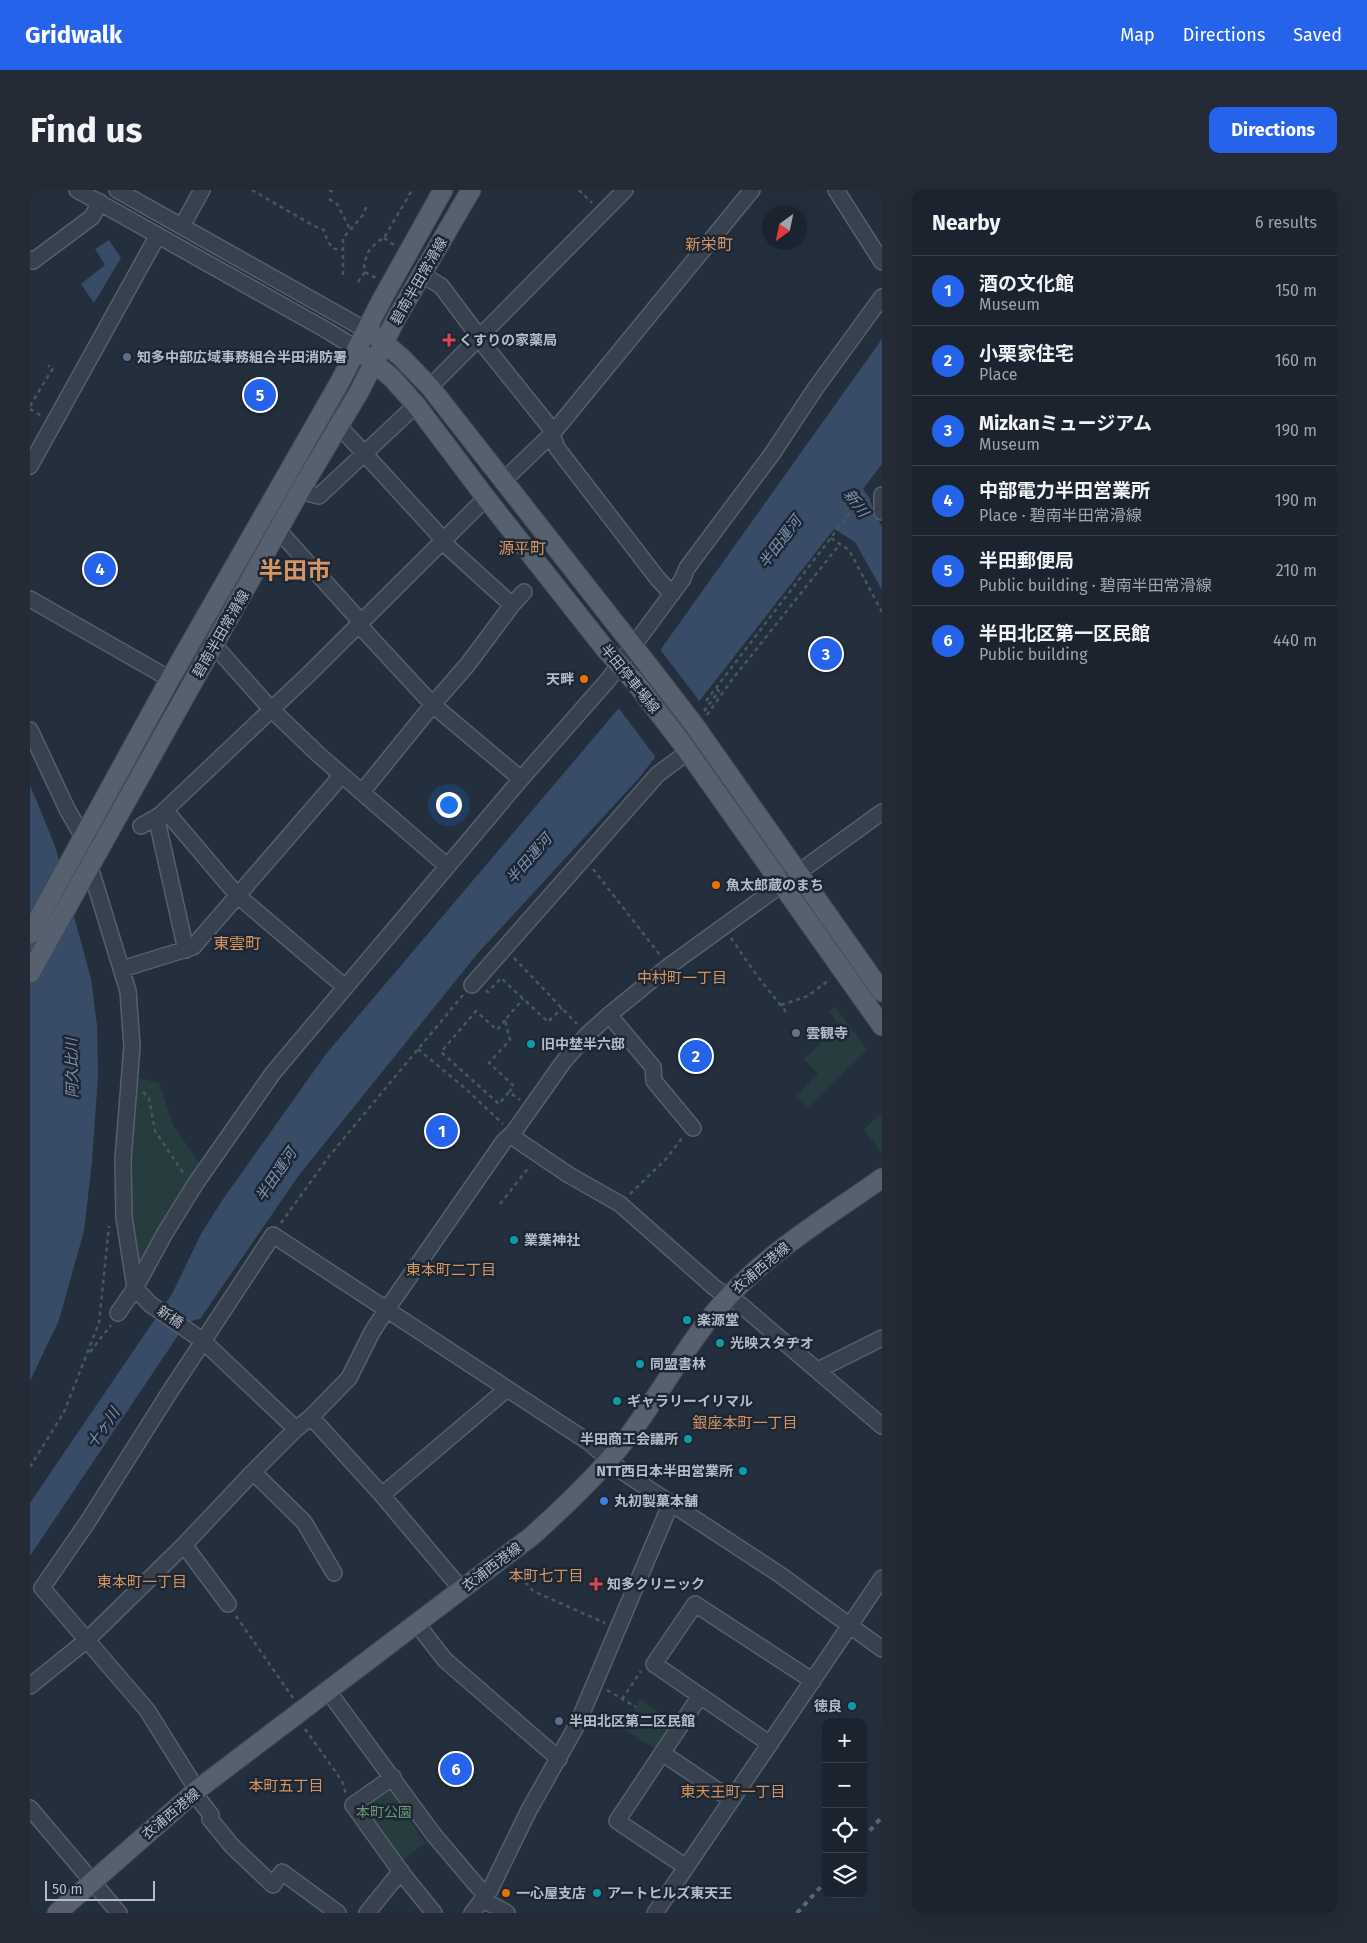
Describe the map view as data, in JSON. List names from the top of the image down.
{
  "streets": {
    "main road": ["碧南半田常滑線", "半田停車場線", "衣浦西港線"],
    "street": ["新橋"]
  },
  "crossings": [
    ["碧南半田常滑線", "半田停車場線"]
  ],
  "districts": [
    "新栄町",
    "源平町",
    "半田市",
    "東雲町",
    "中村町一丁目",
    "東本町二丁目",
    "銀座本町一丁目",
    "本町七丁目",
    "東本町一丁目",
    "本町五丁目",
    "東天王町一丁目"
  ],
  "water": [
    "新川",
    "半田運河",
    "阿久比川",
    "十ヶ川"
  ],
  "parks": ["本町公園"],
  "places": {
    "health": ["くすりの家薬局", "知多クリニック"],
    "other": [
      "知多中部広域事務組合半田消防署",
      "天畔",
      "魚太郎蔵のまち",
      "雲観寺",
      "旧中埜半六邸",
      "業葉神社",
      "楽源堂",
      "光映スタヂオ",
      "同盟書林",
      "ギャラリーイリマル",
      "半田商工会議所",
      "NTT西日本半田営業所",
      "丸初製菓本舗",
      "徳良",
      "半田北区第二区民館",
      "一心屋支店",
      "アートヒルズ東天王"
    ]
  },
  "scale_bar": "50 m",
  "north": "bottom left",
  "page": {
    "header": "Gridwalk",
    "nav": ["Map", "Directions", "Saved"],
    "buttons": "Directions",
    "title": "Find us",
    "heading": ["Nearby", "6 results"],
    "list": [
      {
        "mark": "1",
        "name": "酒の文化館",
        "note": "Museum",
        "value": "150 m"
      },
      {
        "mark": "2",
        "name": "小栗家住宅",
        "note": "Place",
        "value": "160 m"
      },
      {
        "mark": "3",
        "name": "Mizkanミュージアム",
        "note": "Museum",
        "value": "190 m"
      },
      {
        "mark": "4",
        "name": "中部電力半田営業所",
        "note": "Place · 碧南半田常滑線",
        "value": "190 m"
      },
      {
        "mark": "5",
        "name": "半田郵便局",
        "note": "Public building · 碧南半田常滑線",
        "value": "210 m"
      },
      {
        "mark": "6",
        "name": "半田北区第一区民館",
        "note": "Public building",
        "value": "440 m"
      }
    ],
    "pins": [
      "5",
      "4",
      "3",
      "2",
      "1",
      "6"
    ],
    "map_buttons": ["+", "−"],
    "scale": "50 m"
  }
}
